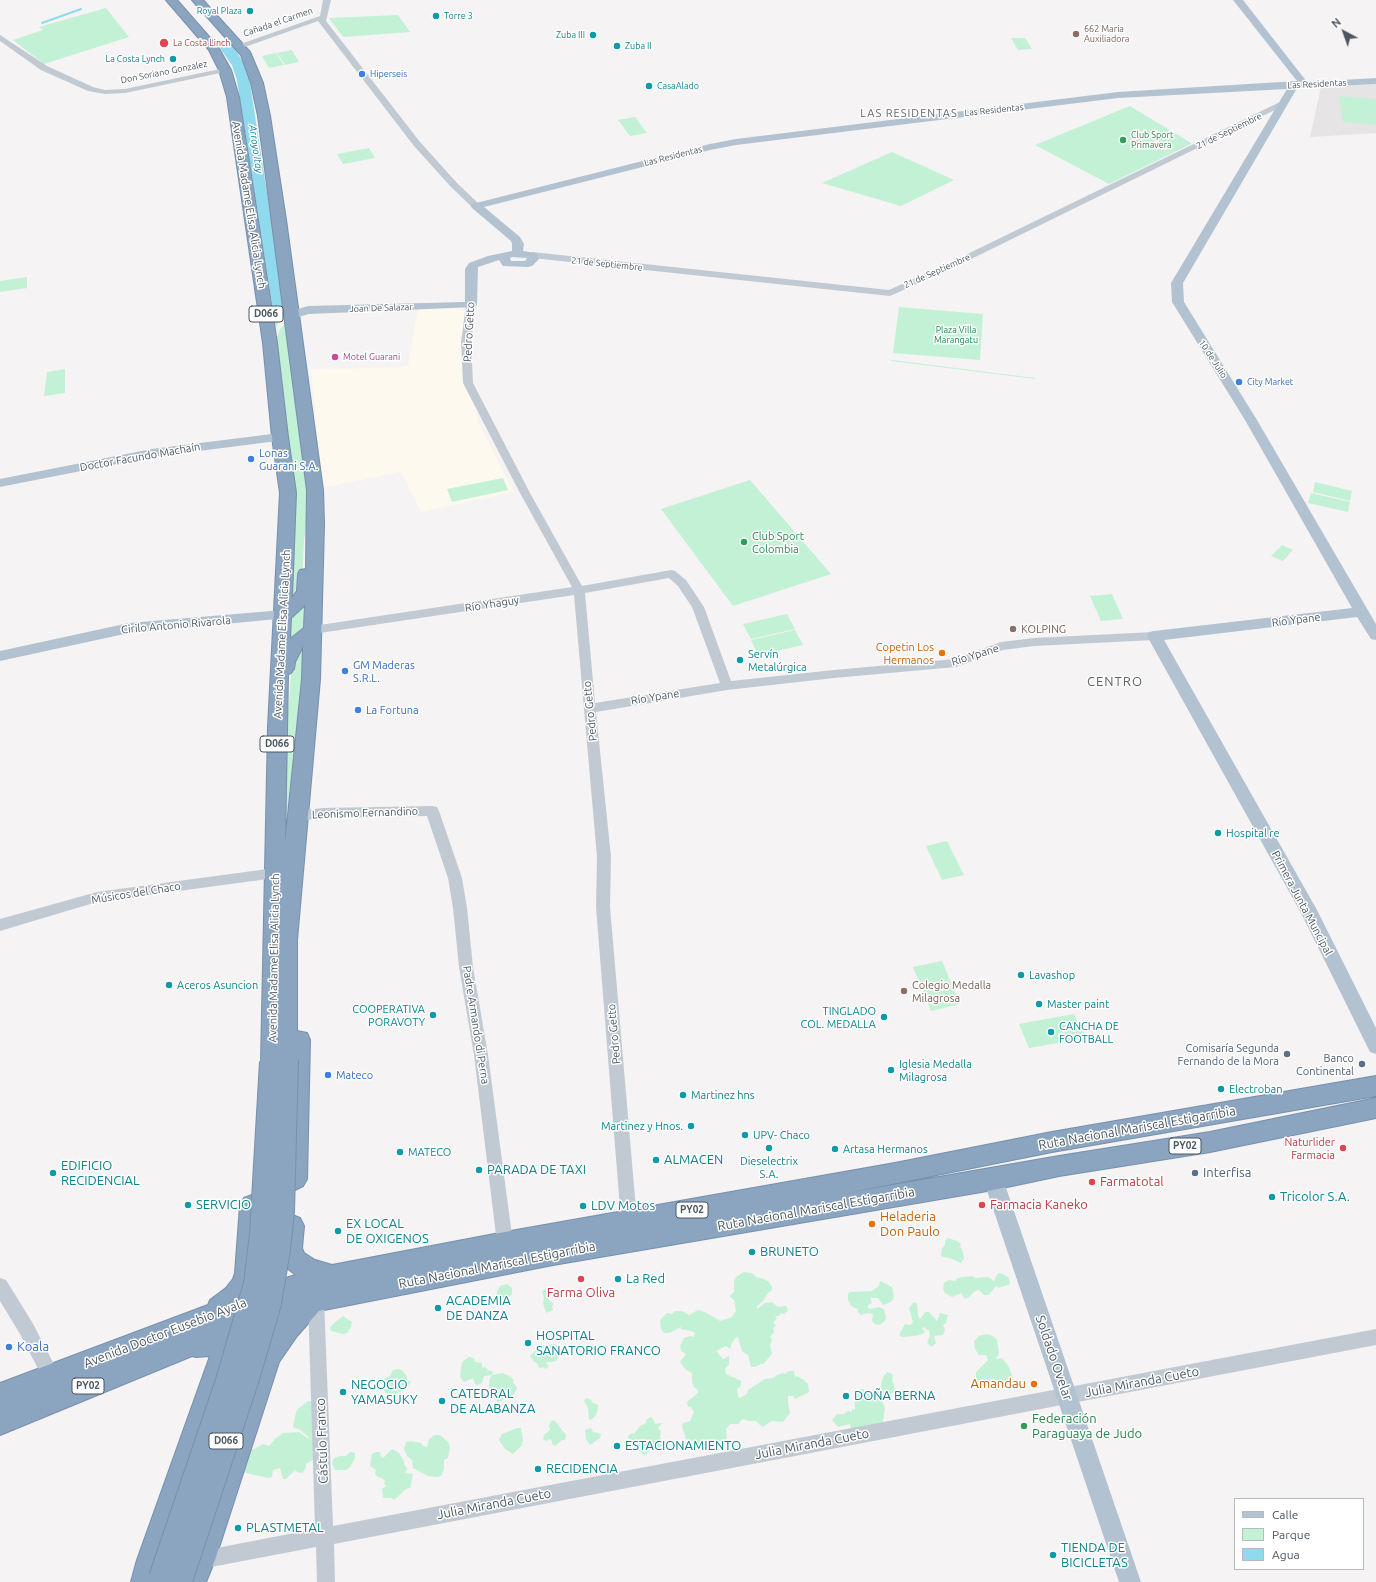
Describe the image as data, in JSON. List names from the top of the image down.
{
  "streets": {
    "highway": [
      "Avenida Madame Elisa Alicia Lynch",
      "D066",
      "Ruta Nacional Mariscal Estigarribia",
      "PY02",
      "Avenida Doctor Eusebio Ayala"
    ],
    "main road": [
      "Las Residentas",
      "Joan De Salazar",
      "Pedro Getto",
      "10 de Julio",
      "Doctor Facundo Machaín",
      "Río Ypane",
      "Cirilo Antonio Rivarola",
      "Primera Junta Muncipal",
      "Soldado Ovelar"
    ],
    "street": [
      "Cañada el Carmen",
      "Don Soriano Gonzalez",
      "21 de Septiembre",
      "Río Yhaguy",
      "Leonismo Fernandino",
      "Músicos del Chaco",
      "Padre Armando di Perna",
      "Julia Miranda Cueto",
      "Cástulo Franco"
    ]
  },
  "crossings": [
    ["Cañada el Carmen", "Avenida Madame Elisa Alicia Lynch"],
    ["Don Soriano Gonzalez", "Avenida Madame Elisa Alicia Lynch"],
    ["Las Residentas", "10 de Julio"],
    ["21 de Septiembre", "10 de Julio"],
    ["Avenida Madame Elisa Alicia Lynch", "Joan De Salazar"],
    ["Avenida Madame Elisa Alicia Lynch", "D066"],
    ["Avenida Madame Elisa Alicia Lynch", "Doctor Facundo Machaín"],
    ["Avenida Madame Elisa Alicia Lynch", "Río Yhaguy"],
    ["Avenida Madame Elisa Alicia Lynch", "Cirilo Antonio Rivarola"],
    ["Avenida Madame Elisa Alicia Lynch", "Leonismo Fernandino"],
    ["Avenida Madame Elisa Alicia Lynch", "Músicos del Chaco"],
    ["Avenida Madame Elisa Alicia Lynch", "Ruta Nacional Mariscal Estigarribia"],
    ["Avenida Madame Elisa Alicia Lynch", "Avenida Doctor Eusebio Ayala"],
    ["Joan De Salazar", "Pedro Getto"],
    ["D066", "Ruta Nacional Mariscal Estigarribia"],
    ["D066", "Avenida Doctor Eusebio Ayala"],
    ["D066", "Julia Miranda Cueto"],
    ["Pedro Getto", "Río Yhaguy"],
    ["Pedro Getto", "Río Ypane"],
    ["Pedro Getto", "Ruta Nacional Mariscal Estigarribia"],
    ["10 de Julio", "Río Ypane"],
    ["Río Yhaguy", "Río Ypane"],
    ["Río Ypane", "Primera Junta Muncipal"],
    ["Leonismo Fernandino", "Padre Armando di Perna"],
    ["Padre Armando di Perna", "Ruta Nacional Mariscal Estigarribia"],
    ["Ruta Nacional Mariscal Estigarribia", "Avenida Doctor Eusebio Ayala"],
    ["Ruta Nacional Mariscal Estigarribia", "Soldado Ovelar"],
    ["Ruta Nacional Mariscal Estigarribia", "Cástulo Franco"],
    ["Soldado Ovelar", "Julia Miranda Cueto"],
    ["Julia Miranda Cueto", "Cástulo Franco"]
  ],
  "districts": ["LAS RESIDENTAS", "CENTRO"],
  "water": ["Arroyo Itay"],
  "parks": ["Plaza Villa Marangatu"],
  "places": [
    "Royal Plaza",
    "Torre 3",
    "662 Maria Auxiliadora",
    "Zuba III",
    "La Costa Linch",
    "Zuba II",
    "La Costa Lynch",
    "Hiperseis",
    "CasaAlado",
    "Club Sport Primavera",
    "Motel Guarani",
    "City Market",
    "Lonas Guarani S.A.",
    "Club Sport Colombia",
    "KOLPING",
    "Copetin Los Hermanos",
    "Servín Metalúrgica",
    "GM Maderas S.R.L.",
    "La Fortuna",
    "Hospital re",
    "Lavashop",
    "Aceros Asuncion",
    "Colegio Medalla Milagrosa",
    "Master paint",
    "COOPERATIVA PORAVOTY",
    "TINGLADO COL. MEDALLA",
    "CANCHA DE FOOTBALL",
    "Comisaría Segunda Fernando de la Mora",
    "Banco Continental",
    "Iglesia Medalla Milagrosa",
    "Mateco",
    "Electroban",
    "Martinez hns",
    "Martinez y Hnos.",
    "UPV- Chaco",
    "Dieselectrix S.A.",
    "Naturlider Farmacia",
    "Artasa Hermanos",
    "MATECO",
    "ALMACEN",
    "PARADA DE TAXI",
    "EDIFICIO RECIDENCIAL",
    "Interfisa",
    "Farmatotal",
    "Tricolor S.A.",
    "SERVICIO",
    "Farmacia Kaneko",
    "LDV Motos",
    "Heladeria Don Paulo",
    "EX LOCAL DE OXIGENOS",
    "BRUNETO",
    "Farma Oliva",
    "La Red",
    "ACADEMIA DE DANZA",
    "HOSPITAL SANATORIO FRANCO",
    "Koala",
    "Amandau",
    "NEGOCIO YAMASUKY",
    "DOÑA BERNA",
    "CATEDRAL DE ALABANZA",
    "Federación Paraguaya de Judo",
    "ESTACIONAMIENTO",
    "RECIDENCIA",
    "PLASTMETAL",
    "TIENDA DE BICICLETAS"
  ],
  "legend": ["Calle", "Parque", "Agua"],
  "north": "top left"
}
